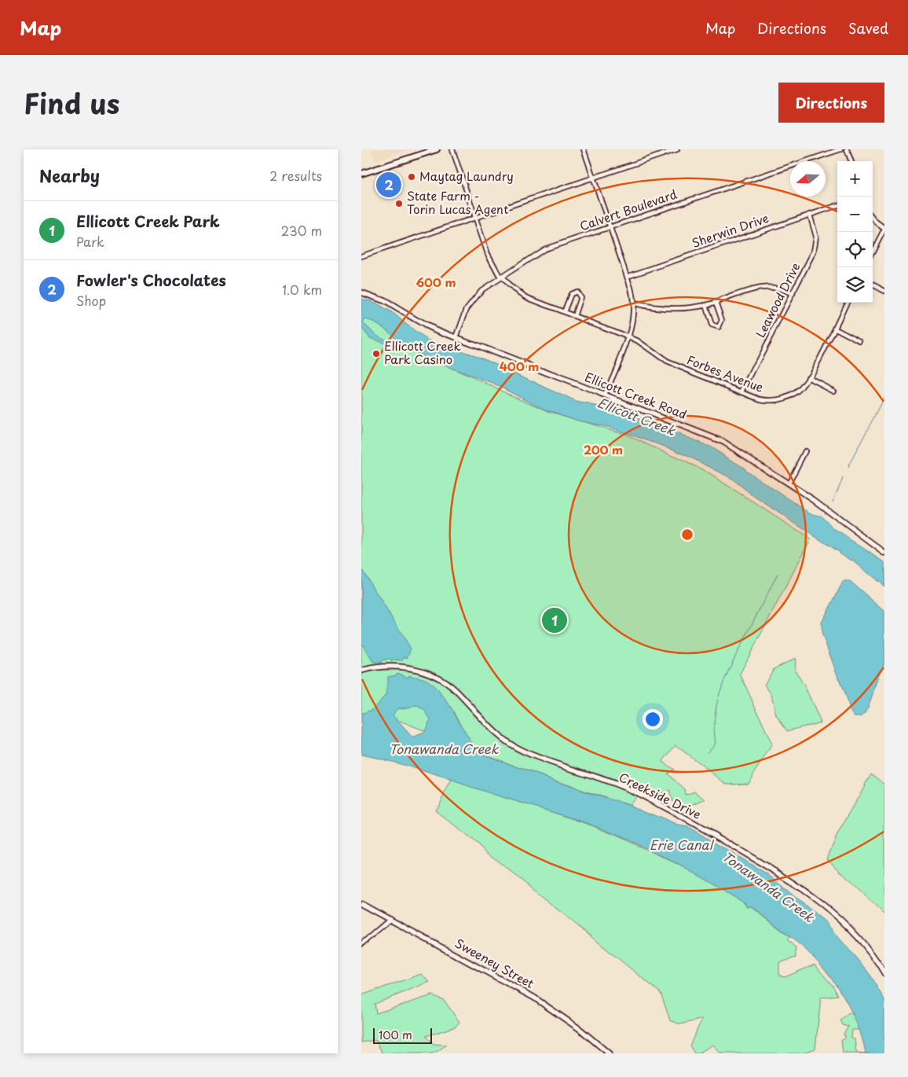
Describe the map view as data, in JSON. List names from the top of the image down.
{
  "streets": {
    "street": [
      "Calvert Boulevard",
      "Sherwin Drive",
      "Leawood Drive",
      "Forbes Avenue",
      "Ellicott Creek Road",
      "Creekside Drive",
      "Sweeney Street"
    ]
  },
  "crossings": [
    ["Calvert Boulevard", "Forbes Avenue"],
    ["Calvert Boulevard", "Ellicott Creek Road"],
    ["Sherwin Drive", "Leawood Drive"],
    ["Leawood Drive", "Forbes Avenue"]
  ],
  "water": ["Ellicott Creek", "Tonawanda Creek", "Erie Canal"],
  "places": ["Maytag Laundry", "State Farm - Torin Lucas Agent", "Ellicott Creek Park Casino"],
  "scale_bar": "100 m",
  "north": "left",
  "page": {
    "header": "Map",
    "nav": ["Map", "Directions", "Saved"],
    "title": "Find us",
    "buttons": "Directions",
    "heading": ["Nearby", "2 results"],
    "map_buttons": ["+", "−"],
    "pins": ["2", "1"],
    "list": [
      {
        "mark": "1",
        "name": "Ellicott Creek Park",
        "note": "Park",
        "value": "230 m"
      },
      {
        "mark": "2",
        "name": "Fowler's Chocolates",
        "note": "Shop",
        "value": "1.0 km"
      }
    ],
    "scale": "100 m"
  },
  "rings": ["600 m", "400 m", "200 m"]
}
